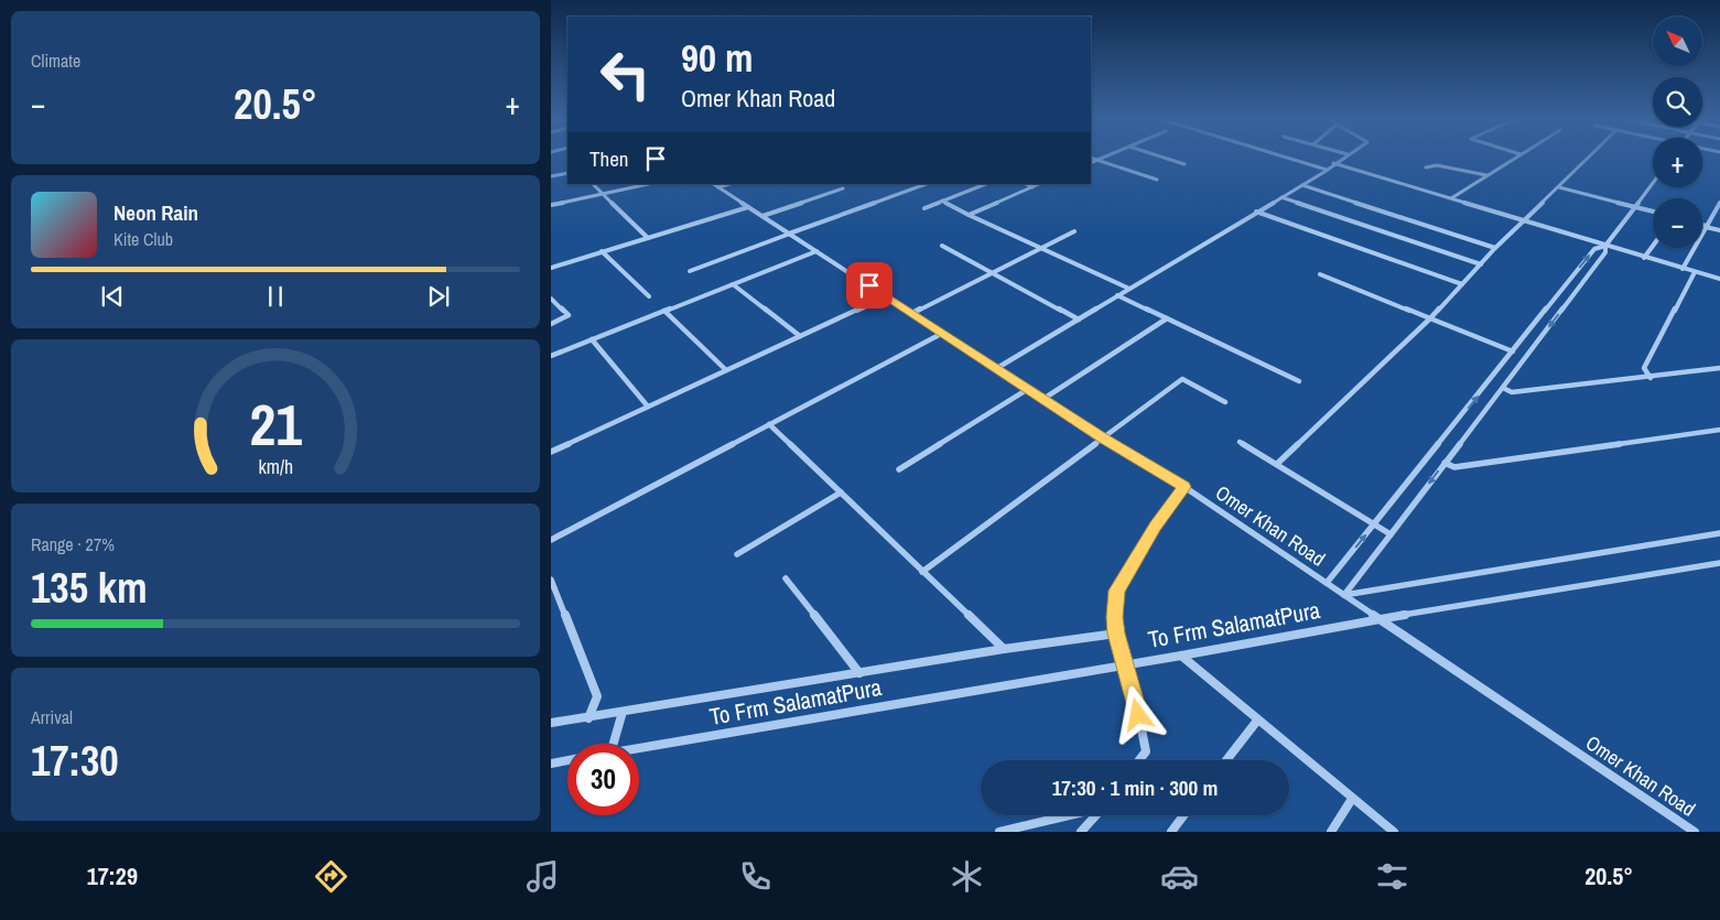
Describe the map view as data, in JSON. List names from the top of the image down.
{
  "streets": {
    "street": ["Omer Khan Road", "To Frm SalamatPura"]
  },
  "crossings": [
    ["Omer Khan Road", "To Frm SalamatPura"]
  ],
  "north": "top left",
  "page": {
    "tile": [
      "Climate",
      ["Range · 27%", "135 km"],
      ["Arrival", "17:30"]
    ],
    "map_buttons": ["+", "−"],
    "turn": ["90 m", "Omer Khan Road"],
    "heat": ["−", "20.5°", "+"],
    "then": "Then",
    "song": ["Neon Rain", "Kite Club"],
    "limit": "30",
    "trip": "17:30 · 1 min · 300 m",
    "tabs": ["17:29", "20.5°"],
    "gauge": ["21", "km/h"]
  }
}
